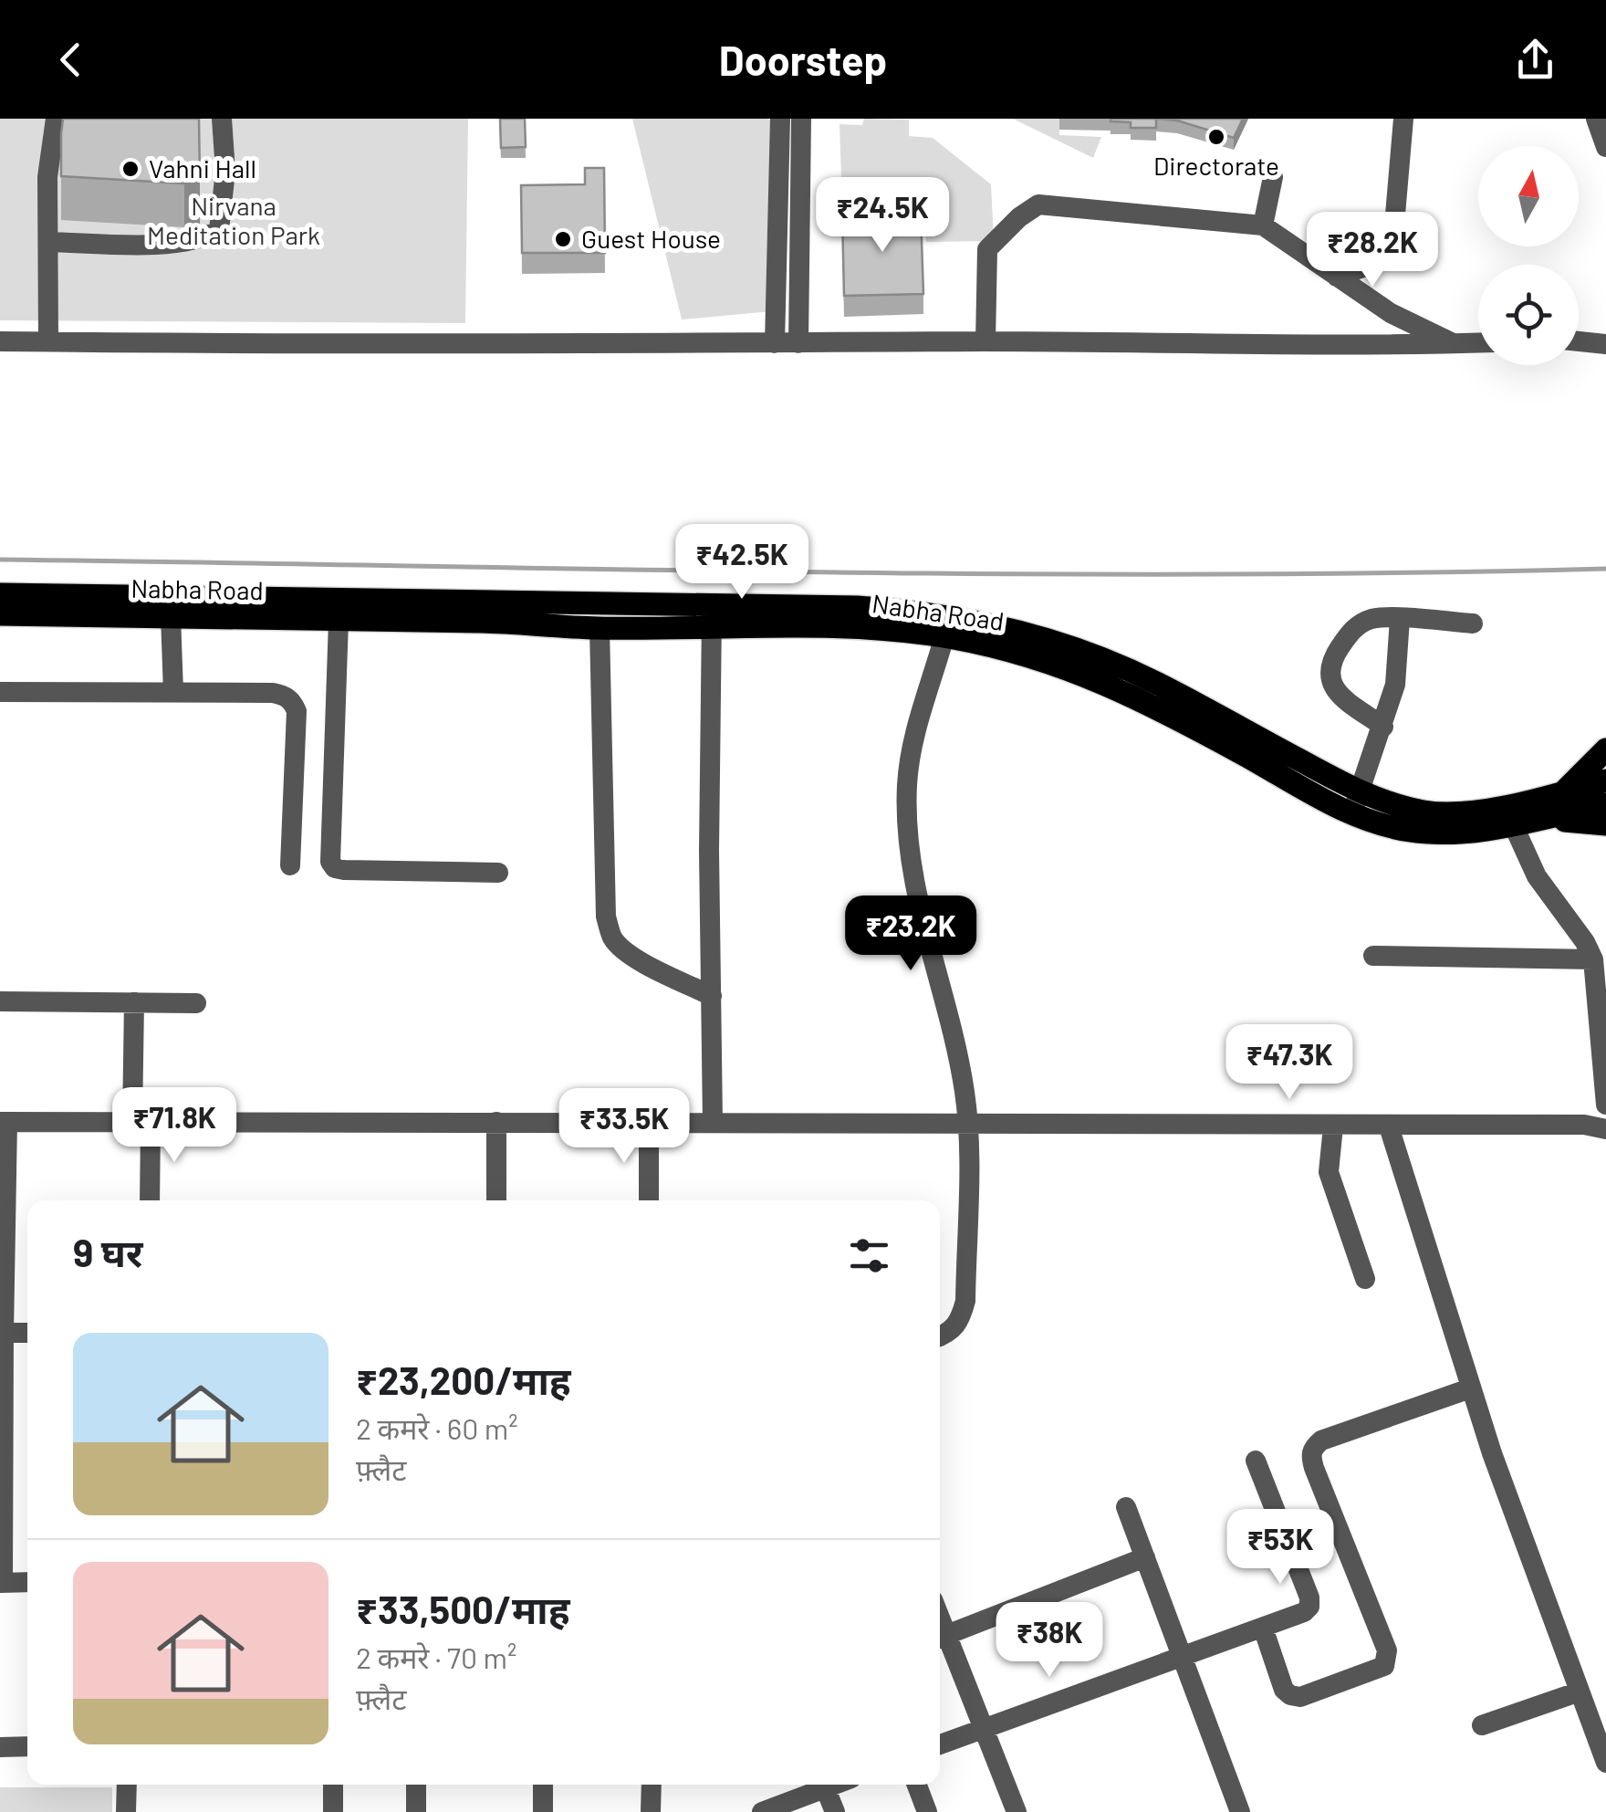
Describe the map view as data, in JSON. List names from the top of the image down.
{
  "streets": {
    "main road": ["Nabha Road"]
  },
  "parks": ["Nirvana Meditation Park"],
  "places": ["Directorate", "Vahni Hall", "Guest House"],
  "north": "top",
  "page": {
    "header": "Doorstep",
    "price": [
      "₹24.5K",
      "₹28.2K",
      "₹42.5K",
      "₹23.2K",
      "₹47.3K",
      "₹71.8K",
      "₹33.5K",
      "₹53K",
      "₹38K"
    ],
    "heading": "9 घर",
    "list": [
      {
        "name": "₹23,200/माह",
        "note": "2 कमरे · 60 m² · फ़्लैट"
      },
      {
        "name": "₹33,500/माह",
        "note": "2 कमरे · 70 m² · फ़्लैट"
      }
    ]
  }
}
